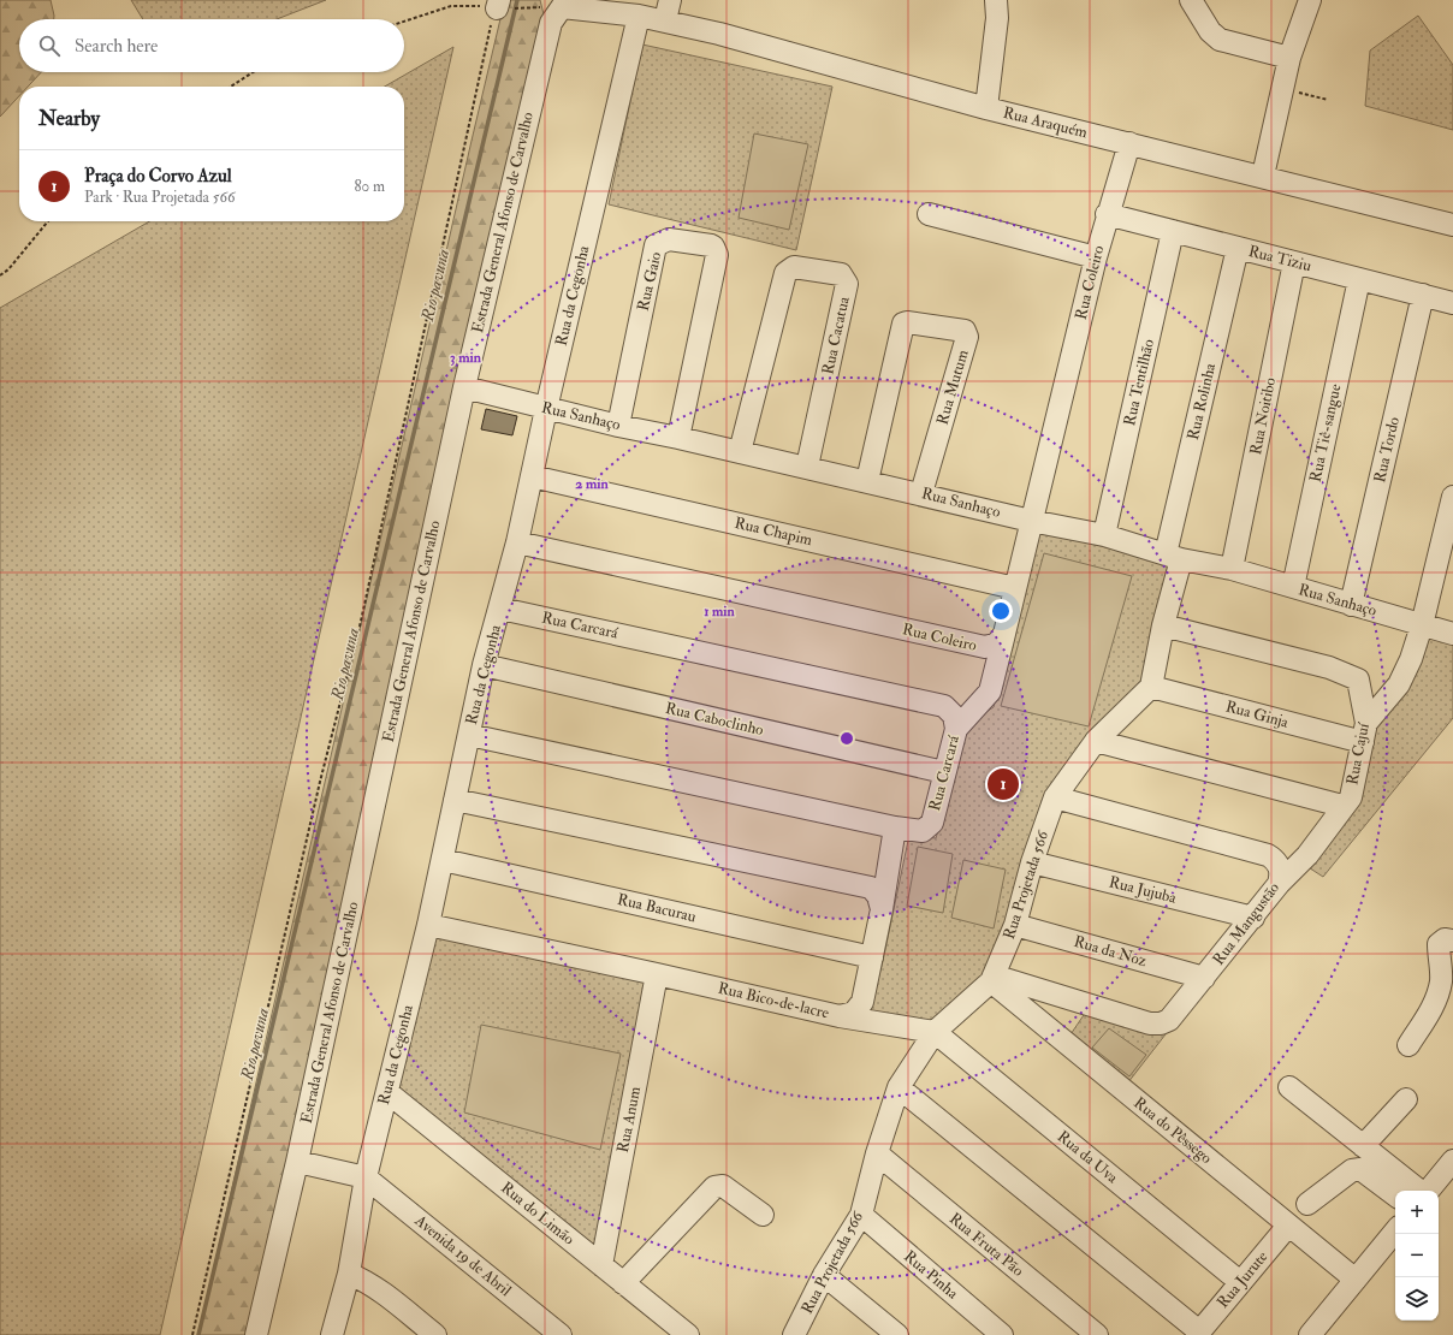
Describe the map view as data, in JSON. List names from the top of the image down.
{
  "streets": {
    "street": [
      "Rua Araquém",
      "Estrada General Afonso de Carvalho",
      "Rua Tiziu",
      "Rua Gaio",
      "Rua Coleiro",
      "Rua da Cegonha",
      "Rua Cacatua",
      "Rua Tentilhão",
      "Rua Mutum",
      "Rua Rolinha",
      "Rua Sanhaço",
      "Rua Noitibo",
      "Rua Tiê-sangue",
      "Rua Tordo",
      "Rua Chapim",
      "Rua Carcará",
      "Rua Ginja",
      "Rua Caboclinho",
      "Rua Cajuí",
      "Rua Projetada 566",
      "Rua Jujuba",
      "Rua Bacurau",
      "Rua Mangustão",
      "Rua da Noz",
      "Rua Bico-de-lacre",
      "Rua Anum",
      "Rua do Pêssego",
      "Rua da Uva",
      "Rua do Limão",
      "Rua Fruta Pão",
      "Avenida 19 de Abril",
      "Rua Pinha",
      "Rua Jurute"
    ]
  },
  "crossings": [
    ["Rua Araquém", "Rua Coleiro"],
    ["Rua Araquém", "Rua da Cegonha"],
    ["Estrada General Afonso de Carvalho", "Rua Sanhaço"],
    ["Rua Tiziu", "Rua Coleiro"],
    ["Rua Tiziu", "Rua Tentilhão"],
    ["Rua Tiziu", "Rua Rolinha"],
    ["Rua Tiziu", "Rua Noitibo"],
    ["Rua Tiziu", "Rua Tiê-sangue"],
    ["Rua Tiziu", "Rua Tordo"],
    ["Rua Gaio", "Rua Sanhaço"],
    ["Rua Coleiro", "Rua da Cegonha"],
    ["Rua Coleiro", "Rua Sanhaço"],
    ["Rua Coleiro", "Rua Chapim"],
    ["Rua da Cegonha", "Rua Sanhaço"],
    ["Rua da Cegonha", "Rua Chapim"],
    ["Rua da Cegonha", "Rua Carcará"],
    ["Rua da Cegonha", "Rua Caboclinho"],
    ["Rua da Cegonha", "Rua Bacurau"],
    ["Rua da Cegonha", "Rua Bico-de-lacre"],
    ["Rua da Cegonha", "Rua do Limão"],
    ["Rua da Cegonha", "Avenida 19 de Abril"],
    ["Rua Cacatua", "Rua Sanhaço"],
    ["Rua Tentilhão", "Rua Sanhaço"],
    ["Rua Mutum", "Rua Sanhaço"],
    ["Rua Rolinha", "Rua Sanhaço"],
    ["Rua Sanhaço", "Rua Noitibo"],
    ["Rua Sanhaço", "Rua Tiê-sangue"],
    ["Rua Sanhaço", "Rua Tordo"],
    ["Rua Carcará", "Rua Caboclinho"],
    ["Rua Carcará", "Rua Bico-de-lacre"],
    ["Rua Ginja", "Rua Cajuí"],
    ["Rua Ginja", "Rua Projetada 566"],
    ["Rua Cajuí", "Rua Projetada 566"],
    ["Rua Projetada 566", "Rua Jujuba"],
    ["Rua Projetada 566", "Rua Mangustão"],
    ["Rua Projetada 566", "Rua da Noz"],
    ["Rua Projetada 566", "Rua do Pêssego"],
    ["Rua Projetada 566", "Rua da Uva"],
    ["Rua Projetada 566", "Rua Fruta Pão"],
    ["Rua Projetada 566", "Rua Pinha"],
    ["Rua Jujuba", "Rua Mangustão"],
    ["Rua Bacurau", "Rua Bico-de-lacre"],
    ["Rua Mangustão", "Rua da Noz"],
    ["Rua Mangustão", "Rua do Pêssego"],
    ["Rua Bico-de-lacre", "Rua Anum"],
    ["Rua Anum", "Rua do Limão"],
    ["Rua do Pêssego", "Rua Jurute"],
    ["Rua da Uva", "Rua Jurute"]
  ],
  "water": ["Rio pavuna"],
  "page": {
    "search": "Search here",
    "heading": "Nearby",
    "list": [
      {
        "mark": "1",
        "name": "Praça do Corvo Azul",
        "note": "Park · Rua Projetada 566",
        "value": "80 m"
      }
    ],
    "pins": "1",
    "map_buttons": ["+", "−"]
  },
  "rings": ["3 min", "2 min", "1 min"]
}
